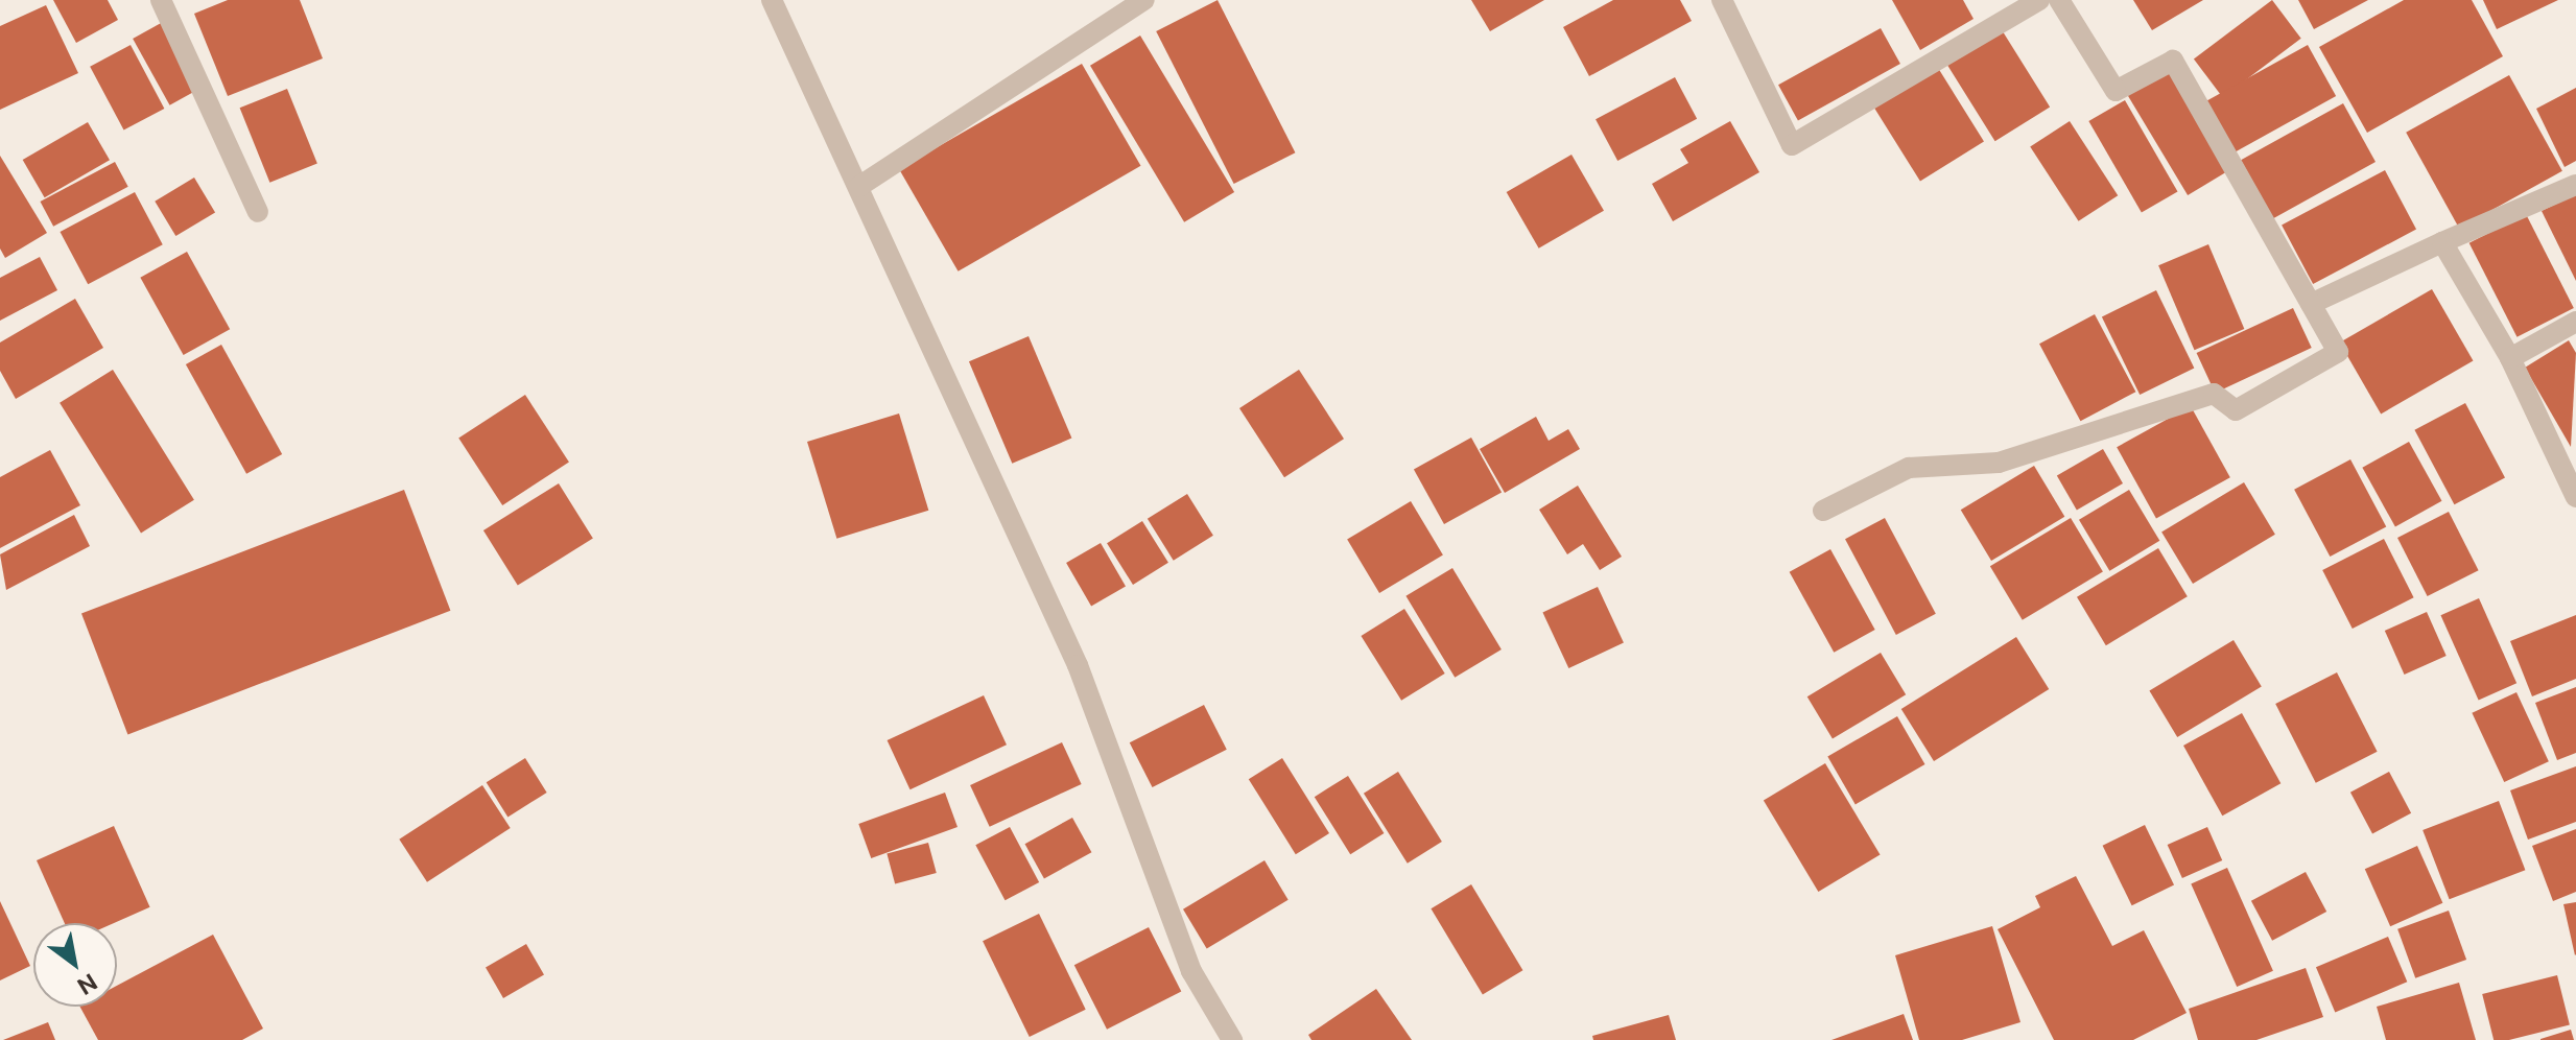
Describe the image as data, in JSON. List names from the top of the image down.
{
  "north": "bottom right"
}
